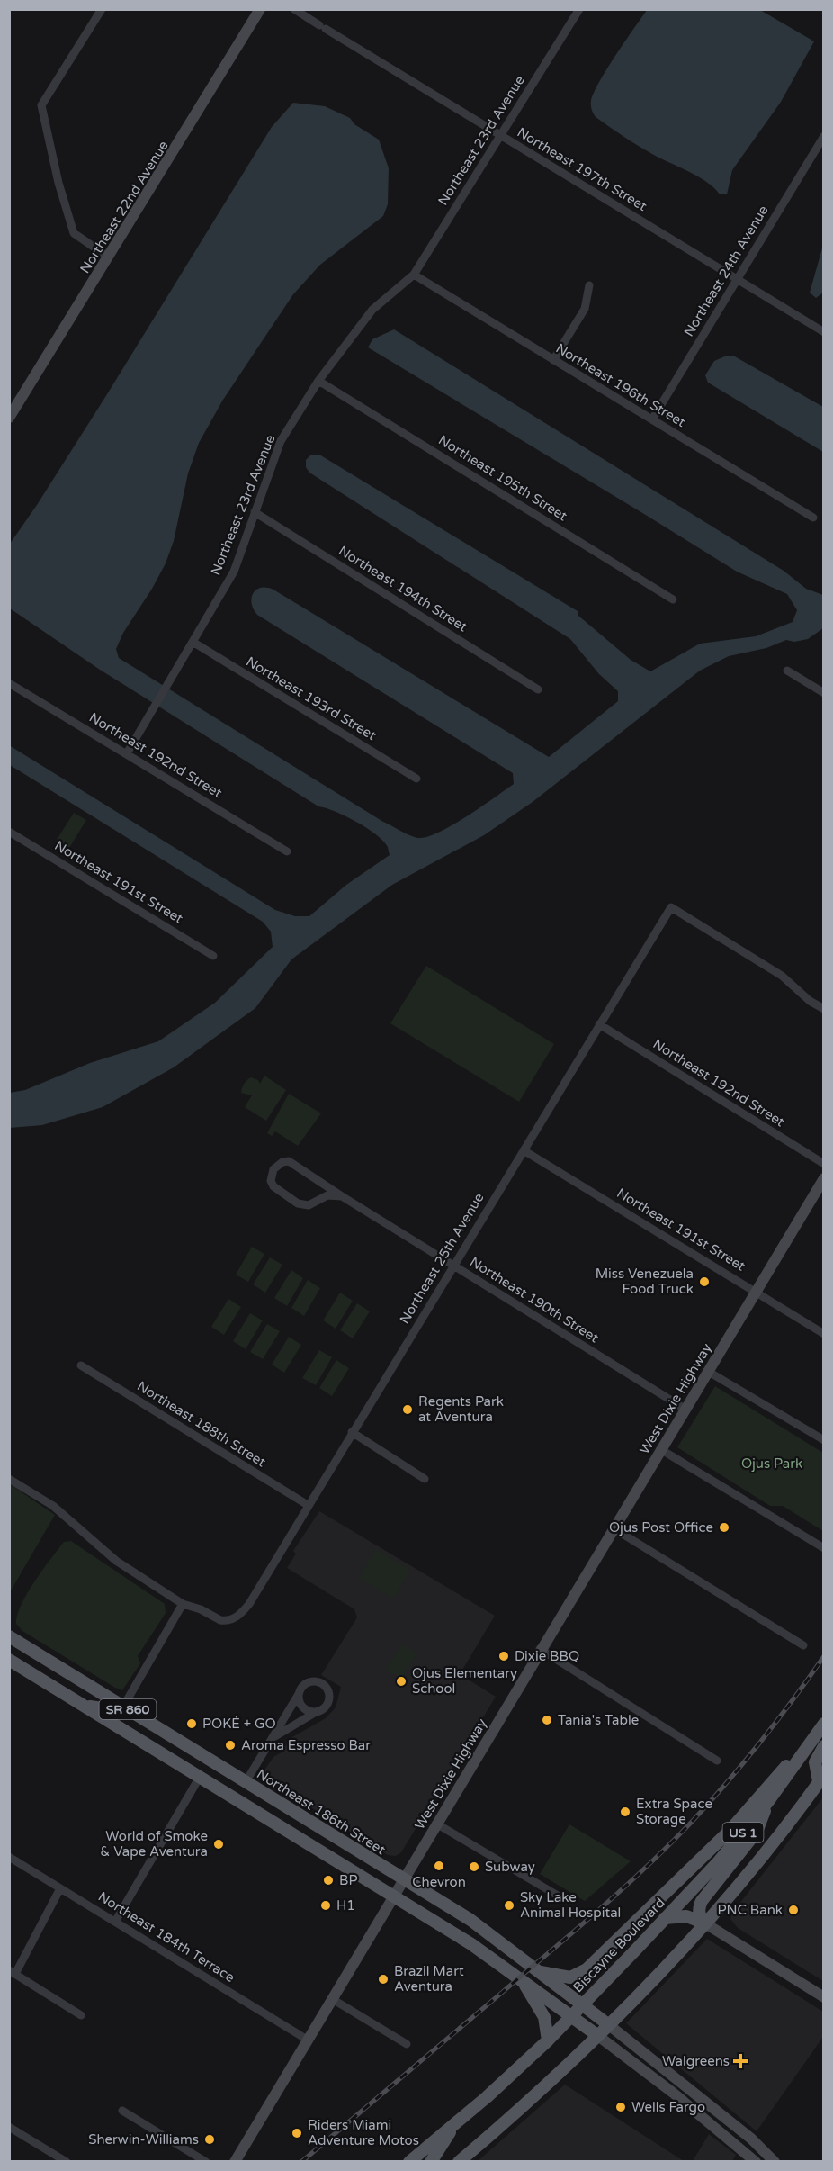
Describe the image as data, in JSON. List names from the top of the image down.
{
  "streets": {
    "main road": [
      "SR 860",
      "Northeast 186th Street",
      "US 1",
      "Biscayne Boulevard"
    ],
    "street": [
      "Northeast 23rd Avenue",
      "Northeast 197th Street",
      "Northeast 22nd Avenue",
      "Northeast 24th Avenue",
      "Northeast 196th Street",
      "Northeast 195th Street",
      "Northeast 194th Street",
      "Northeast 193rd Street",
      "Northeast 192nd Street",
      "Northeast 191st Street",
      "Northeast 25th Avenue",
      "Northeast 190th Street",
      "West Dixie Highway",
      "Northeast 188th Street",
      "Northeast 184th Terrace"
    ]
  },
  "crossings": [
    ["Northeast 23rd Avenue", "Northeast 197th Street"],
    ["Northeast 23rd Avenue", "Northeast 196th Street"],
    ["Northeast 23rd Avenue", "Northeast 195th Street"],
    ["Northeast 23rd Avenue", "Northeast 194th Street"],
    ["Northeast 23rd Avenue", "Northeast 193rd Street"],
    ["Northeast 23rd Avenue", "Northeast 192nd Street"],
    ["Northeast 197th Street", "Northeast 24th Avenue"],
    ["Northeast 24th Avenue", "Northeast 196th Street"],
    ["Northeast 192nd Street", "Northeast 25th Avenue"],
    ["Northeast 191st Street", "Northeast 25th Avenue"],
    ["Northeast 191st Street", "West Dixie Highway"],
    ["Northeast 25th Avenue", "Northeast 190th Street"],
    ["Northeast 25th Avenue", "Northeast 188th Street"],
    ["Northeast 190th Street", "West Dixie Highway"],
    ["West Dixie Highway", "SR 860"],
    ["West Dixie Highway", "Northeast 186th Street"],
    ["West Dixie Highway", "Northeast 184th Terrace"],
    ["SR 860", "US 1"],
    ["SR 860", "Biscayne Boulevard"],
    ["Northeast 186th Street", "US 1"],
    ["Northeast 186th Street", "Biscayne Boulevard"]
  ],
  "parks": ["Ojus Park"],
  "places": {
    "other": [
      "Miss Venezuela Food Truck",
      "Regents Park at Aventura",
      "Ojus Post Office",
      "Dixie BBQ",
      "Ojus Elementary School",
      "Tania's Table",
      "POKÉ + GO",
      "Aroma Espresso Bar",
      "Extra Space Storage",
      "World of Smoke & Vape Aventura",
      "Chevron",
      "Subway",
      "BP",
      "H1",
      "Sky Lake Animal Hospital",
      "PNC Bank",
      "Brazil Mart Aventura",
      "Wells Fargo",
      "Riders Miami Adventure Motos",
      "Sherwin-Williams"
    ],
    "health": ["Walgreens"]
  }
}
